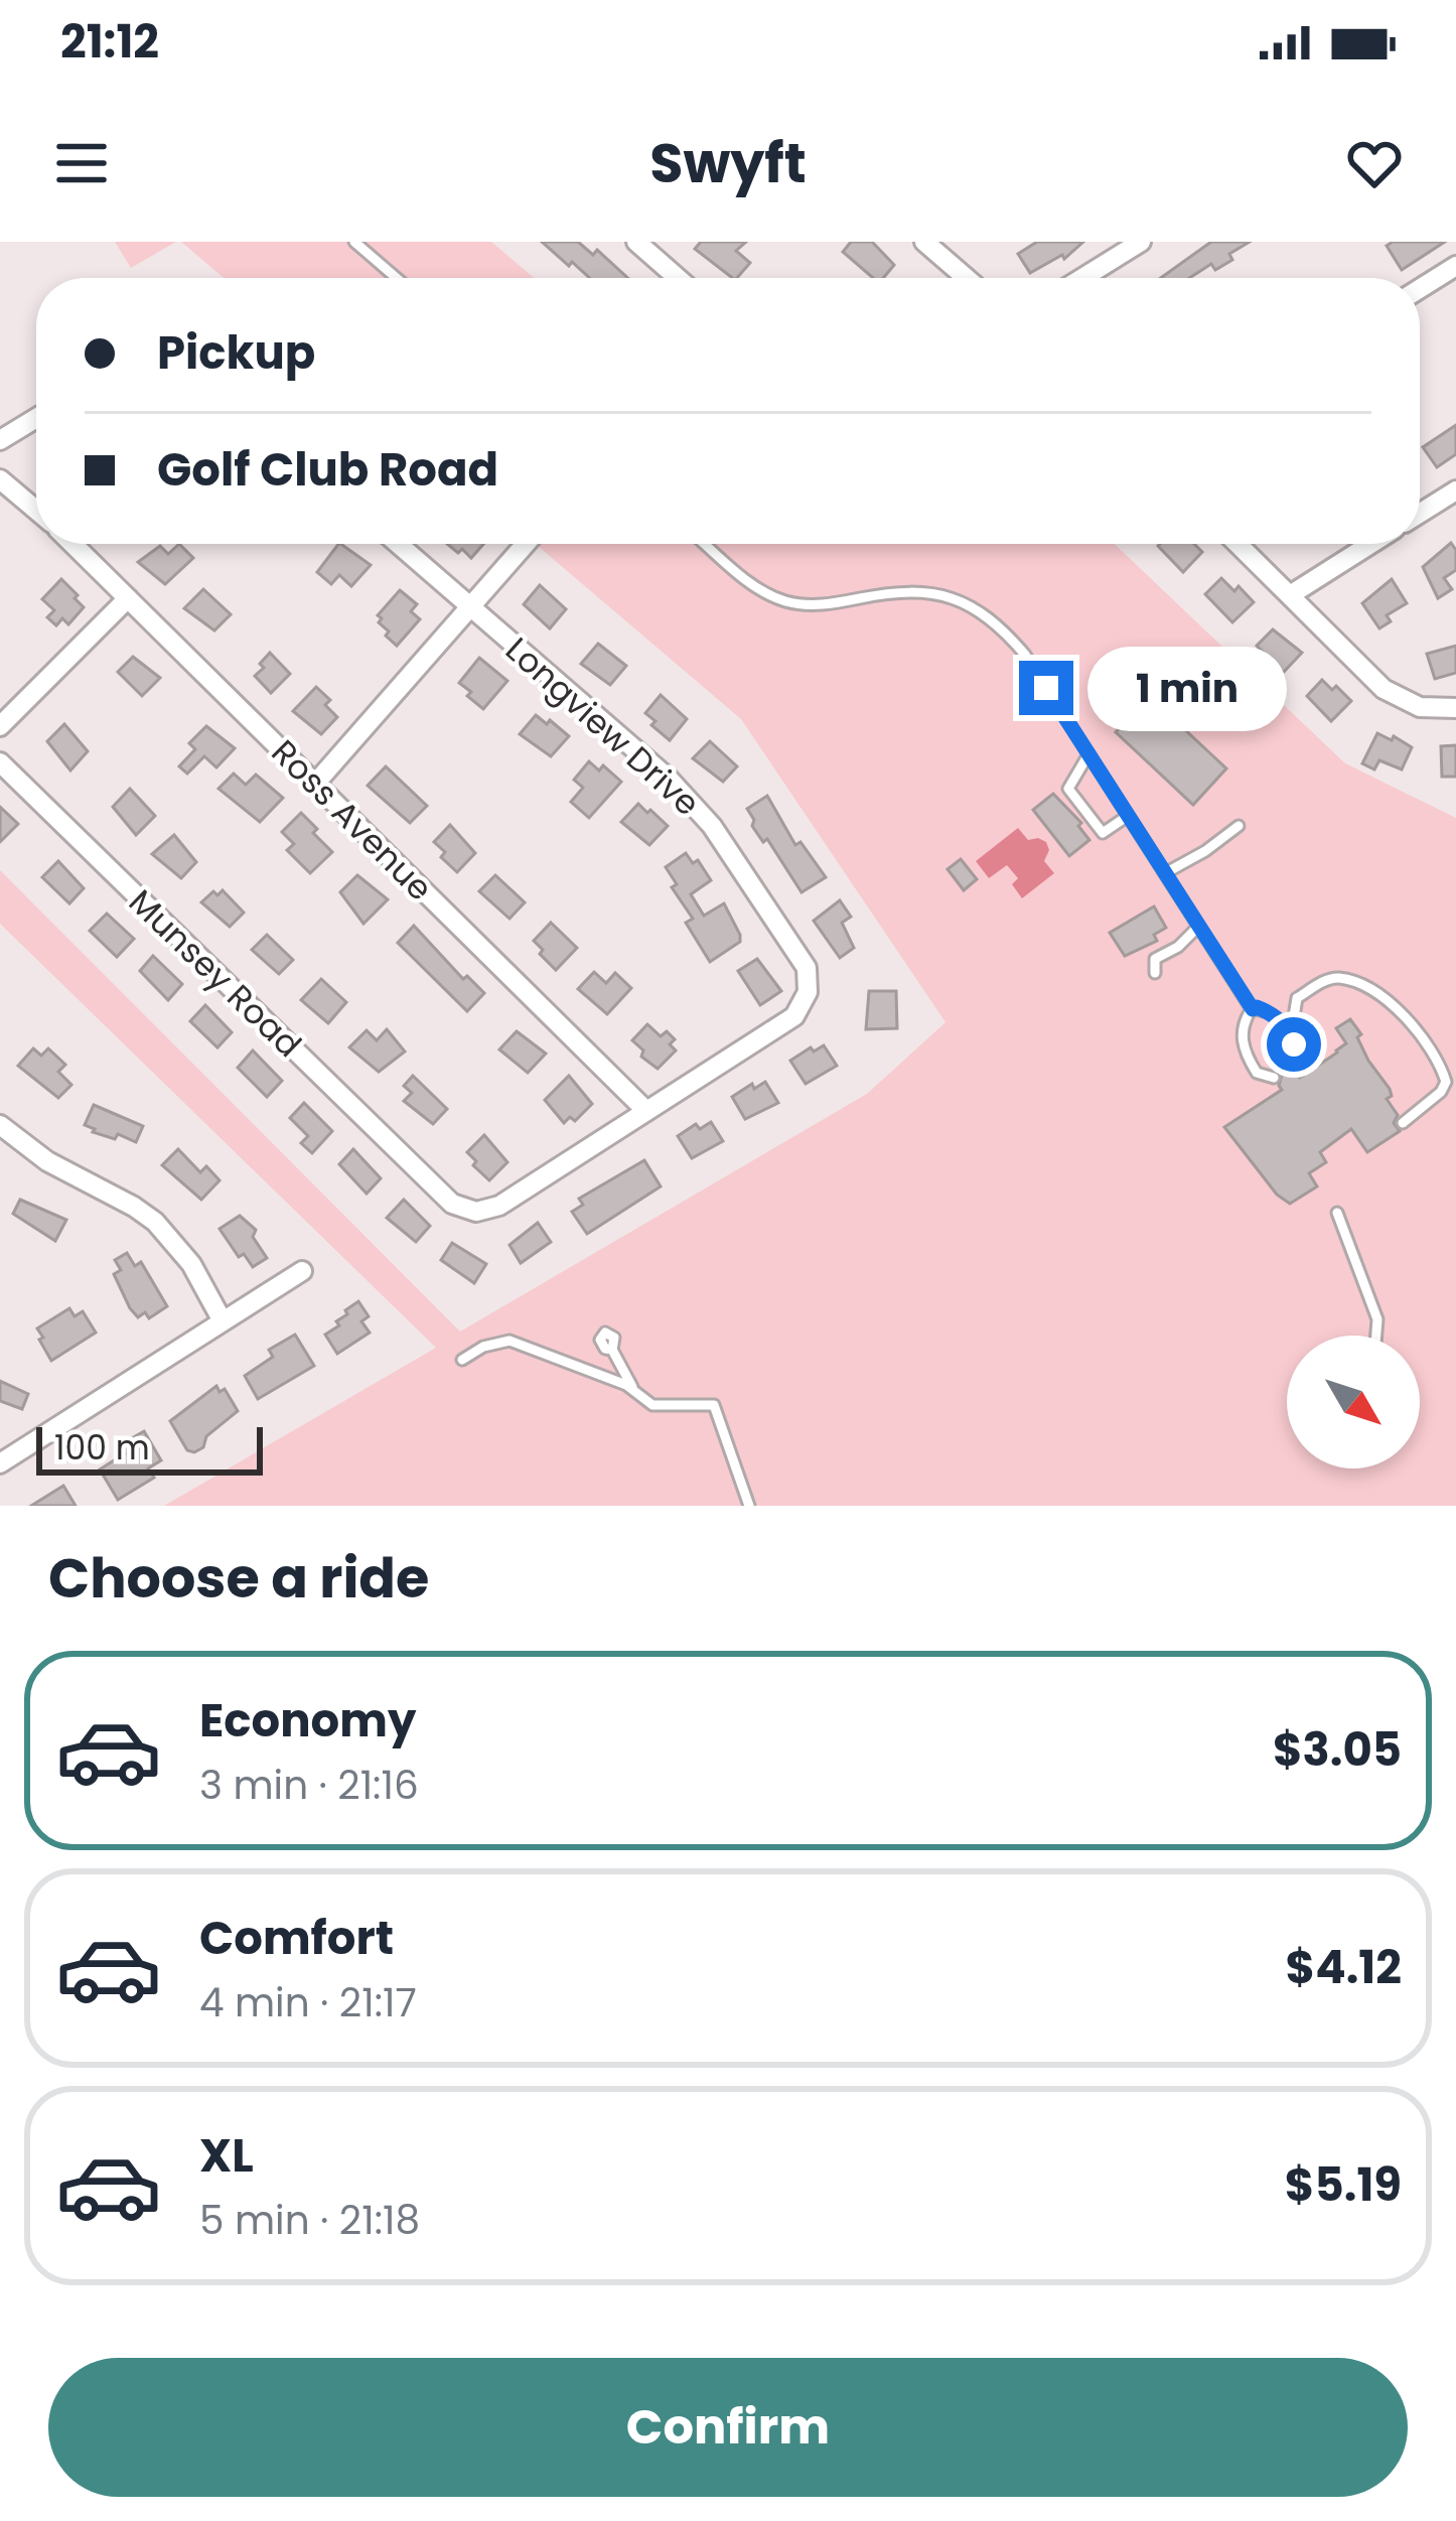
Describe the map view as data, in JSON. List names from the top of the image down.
{
  "streets": {
    "street": ["Longview Drive", "Ross Avenue", "Munsey Road"]
  },
  "crossings": [
    ["Longview Drive", "Ross Avenue"],
    ["Longview Drive", "Munsey Road"],
    ["Ross Avenue", "Munsey Road"]
  ],
  "scale_bar": "100 m",
  "north": "bottom right",
  "page": {
    "status": "21:12",
    "header": "Swyft",
    "banner": ["Pickup", "Golf Club Road"],
    "bubble": "1 min",
    "scale": "100 m",
    "heading": "Choose a ride",
    "list": [
      {
        "name": "Economy",
        "note": "3 min · 21:16",
        "value": "$3.05"
      },
      {
        "name": "Comfort",
        "note": "4 min · 21:17",
        "value": "$4.12"
      },
      {
        "name": "XL",
        "note": "5 min · 21:18",
        "value": "$5.19"
      }
    ],
    "buttons": "Confirm"
  }
}
